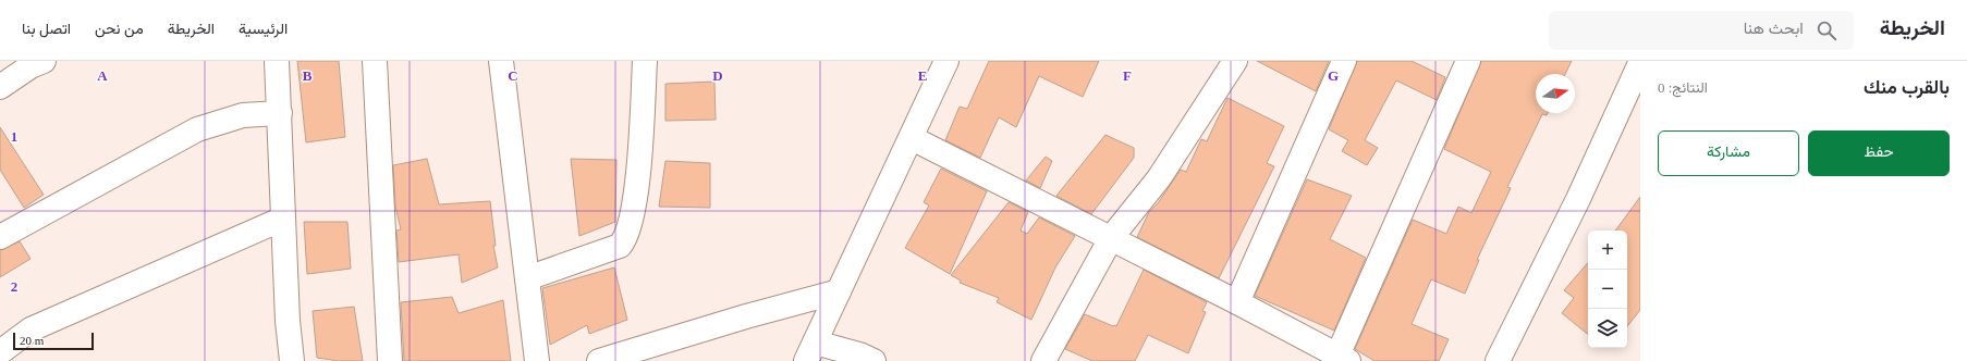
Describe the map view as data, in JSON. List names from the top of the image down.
{
  "scale_bar": "20 m",
  "north": "right",
  "page": {
    "header": "الخريطة",
    "search": "ابحث هنا",
    "nav": [
      "الرئيسية",
      "الخريطة",
      "من نحن",
      "اتصل بنا"
    ],
    "heading": ["بالقرب منك", "النتائج: 0"],
    "buttons": ["حفظ", "مشاركة"],
    "map_buttons": ["+", "−"],
    "scale": "20 m"
  },
  "grid": {
    "columns": [
      "A",
      "B",
      "C",
      "D",
      "E",
      "F",
      "G"
    ],
    "rows": ["1", "2"]
  }
}
